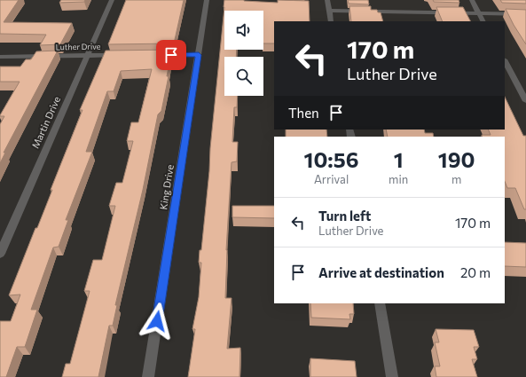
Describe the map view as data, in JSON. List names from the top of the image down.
{
  "streets": {
    "street": ["Luther Drive", "Martin Drive", "King Drive"]
  },
  "crossings": [
    ["Luther Drive", "Martin Drive"]
  ],
  "page": {
    "turn": ["170 m", "Luther Drive"],
    "then": "Then",
    "eta": [
      "10:56",
      "Arrival",
      "1",
      "min",
      "190",
      "m"
    ],
    "list": [
      {
        "name": "Turn left",
        "note": "Luther Drive",
        "value": "170 m"
      },
      {
        "name": "Arrive at destination",
        "value": "20 m"
      }
    ]
  }
}
